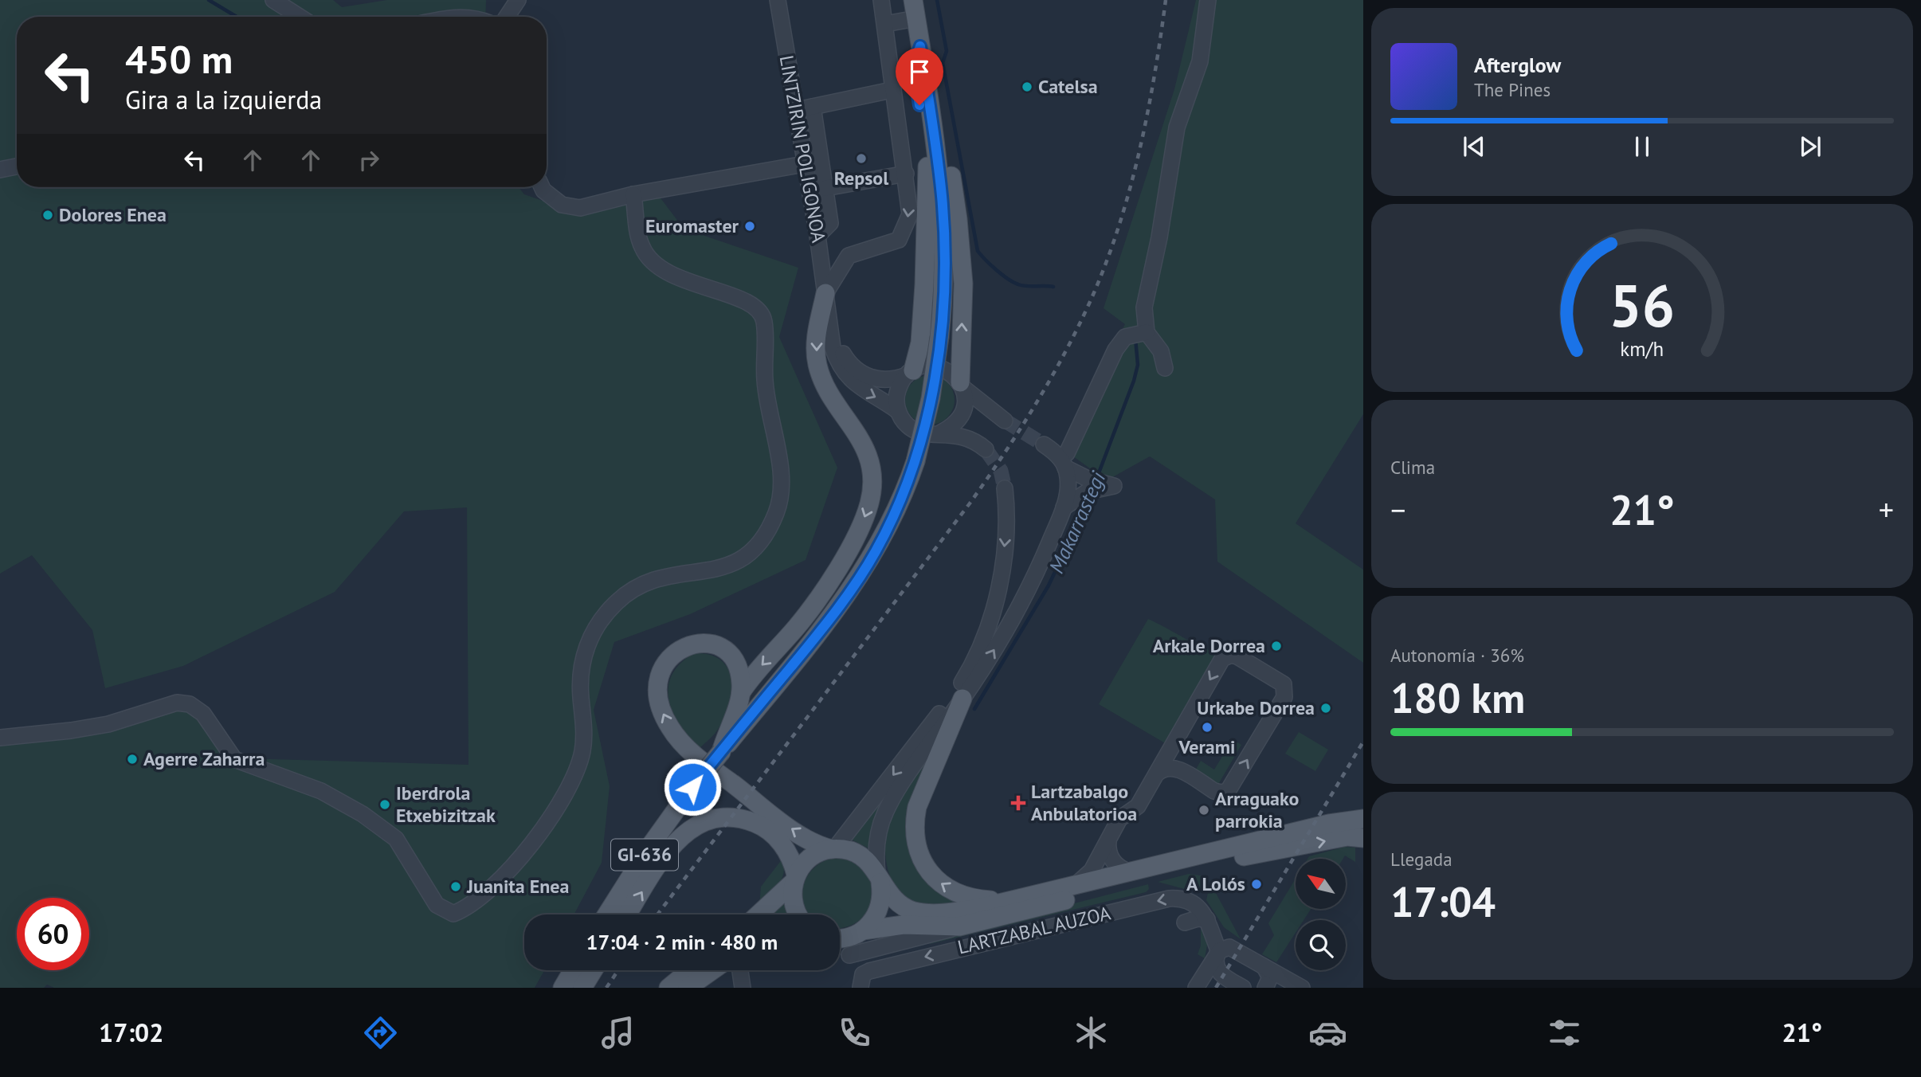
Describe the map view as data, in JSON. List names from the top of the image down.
{
  "streets": {
    "main road": ["GI-636"],
    "street": ["LINTZIRIN POLIGONOA", "LARTZABAL AUZOA"]
  },
  "water": ["Makarrastegi"],
  "places": {
    "other": [
      "Catelsa",
      "Repsol",
      "Dolores Enea",
      "Euromaster",
      "Arkale Dorrea",
      "Urkabe Dorrea",
      "Verami",
      "Agerre Zaharra",
      "Iberdrola Etxebizitzak",
      "Arraguako parrokia",
      "A Lolós",
      "Juanita Enea"
    ],
    "health": ["Lartzabalgo Anbulatorioa"]
  },
  "north": "top left",
  "page": {
    "turn": ["450 m", "Gira a la izquierda"],
    "song": ["Afterglow", "The Pines"],
    "tile": [
      "Clima",
      ["Autonomía · 36%", "180 km"],
      ["Llegada", "17:04"]
    ],
    "heat": ["−", "21°", "+"],
    "limit": "60",
    "trip": "17:04 · 2 min · 480 m",
    "tabs": ["17:02", "21°"],
    "gauge": ["56", "km/h"]
  }
}
